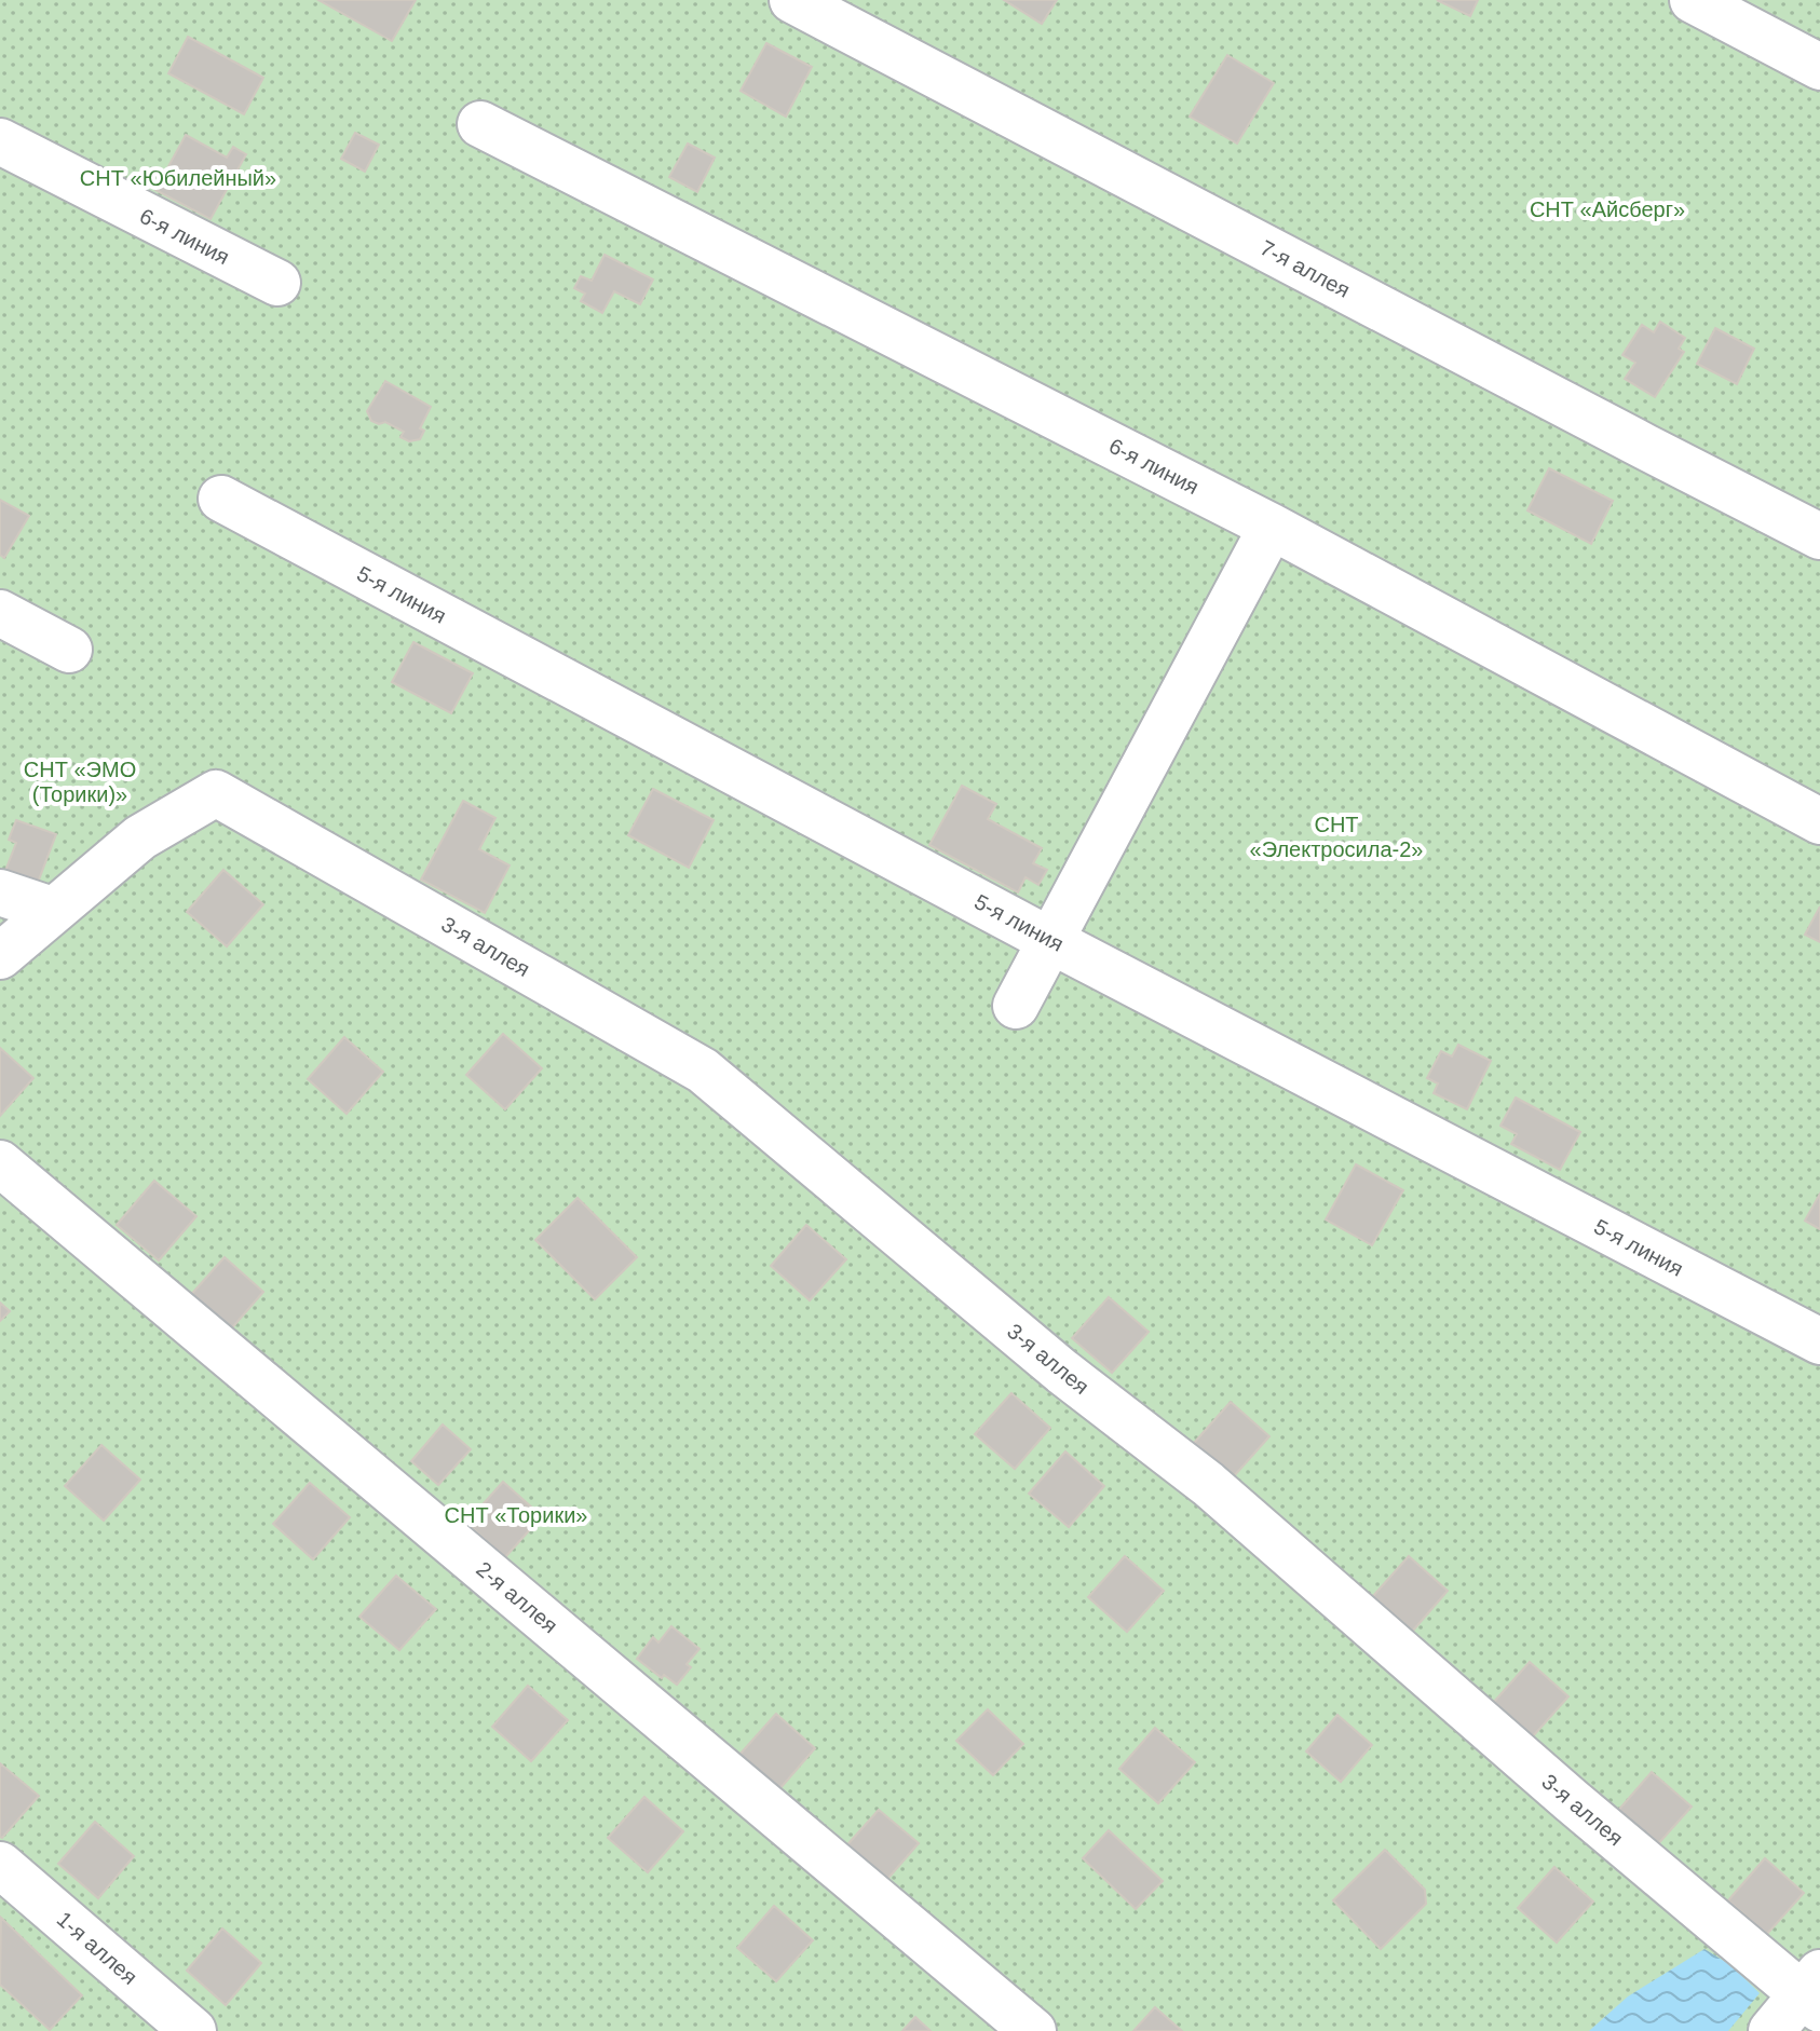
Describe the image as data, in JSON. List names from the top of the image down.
{
  "streets": {
    "street": [
      "6-я линия",
      "7-я аллея",
      "5-я линия",
      "3-я аллея",
      "2-я аллея",
      "1-я аллея"
    ]
  },
  "parks": [
    "СНТ «Юбилейный»",
    "СНТ «Айсберг»",
    "СНТ «ЭМО (Торики)»",
    "СНТ «Электросила-2»",
    "СНТ «Торики»"
  ]
}
